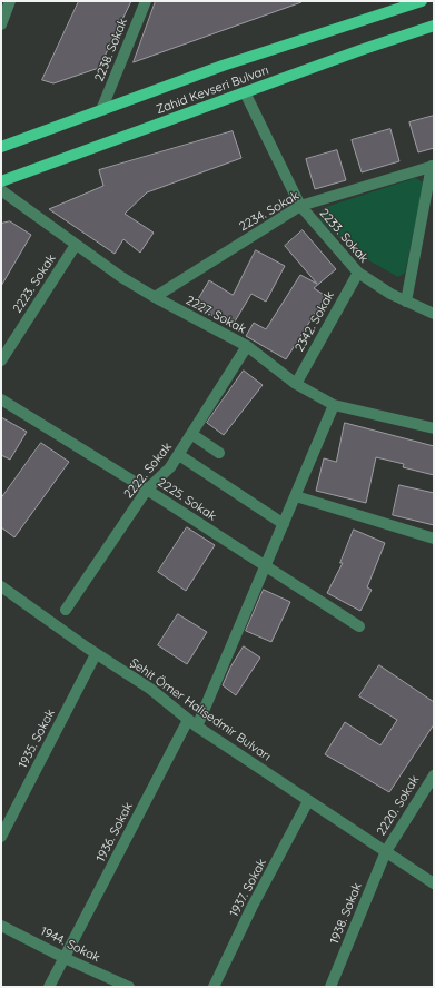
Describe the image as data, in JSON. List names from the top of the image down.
{
  "streets": {
    "main road": ["Zahid Kevseri Bulvarı"],
    "street": [
      "2238. Sokak",
      "2234. Sokak",
      "2233. Sokak",
      "2223. Sokak",
      "2227. Sokak",
      "2342. Sokak",
      "2222. Sokak",
      "2225. Sokak",
      "Şehit Ömer Halisedmir Bulvarı",
      "1935. Sokak",
      "2220. Sokak",
      "1936. Sokak",
      "1937. Sokak",
      "1938. Sokak",
      "1944. Sokak"
    ]
  },
  "crossings": [
    ["2238. Sokak", "Zahid Kevseri Bulvarı"],
    ["Zahid Kevseri Bulvarı", "2233. Sokak"],
    ["2234. Sokak", "2233. Sokak"],
    ["2234. Sokak", "2227. Sokak"],
    ["2233. Sokak", "2342. Sokak"],
    ["2223. Sokak", "2227. Sokak"],
    ["2227. Sokak", "2342. Sokak"],
    ["2227. Sokak", "2222. Sokak"],
    ["2222. Sokak", "2225. Sokak"],
    ["Şehit Ömer Halisedmir Bulvarı", "1935. Sokak"],
    ["Şehit Ömer Halisedmir Bulvarı", "2220. Sokak"],
    ["Şehit Ömer Halisedmir Bulvarı", "1936. Sokak"],
    ["Şehit Ömer Halisedmir Bulvarı", "1937. Sokak"],
    ["Şehit Ömer Halisedmir Bulvarı", "1938. Sokak"],
    ["2220. Sokak", "1938. Sokak"],
    ["1936. Sokak", "1944. Sokak"]
  ]
}
